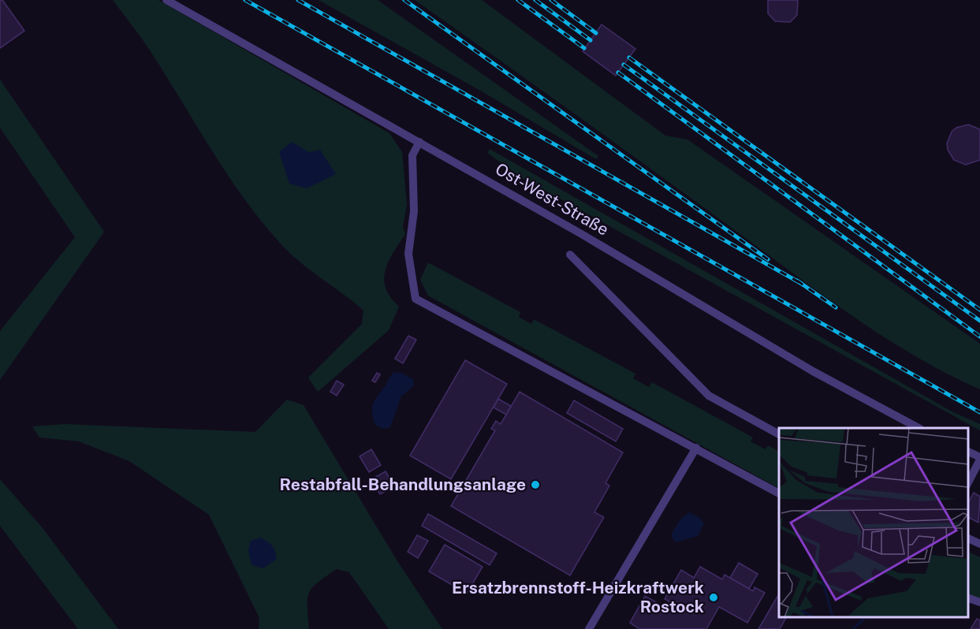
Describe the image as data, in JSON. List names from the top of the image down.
{
  "streets": {
    "street": ["Ost-West-Straße"]
  },
  "places": ["Restabfall-Behandlungsanlage", "Ersatzbrennstoff-Heizkraftwerk Rostock"]
}
